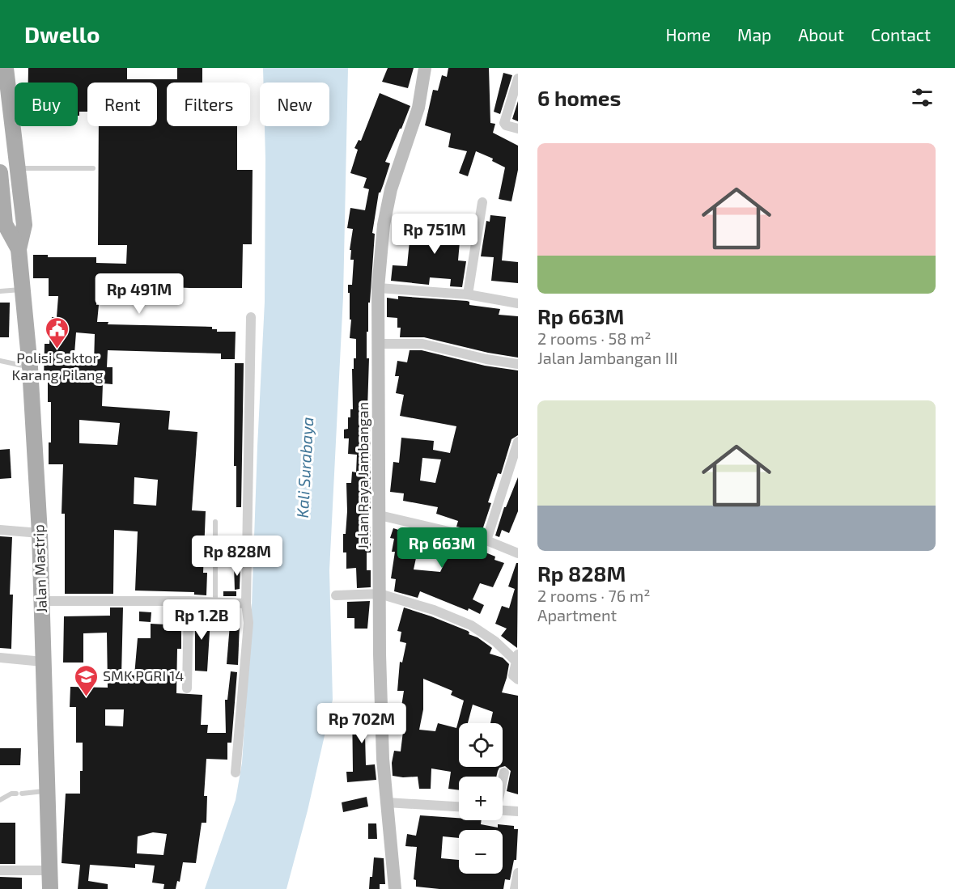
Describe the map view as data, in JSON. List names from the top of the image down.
{
  "streets": {
    "main road": ["Jalan Raya Jambangan", "Jalan Mastrip"]
  },
  "water": ["Kali Surabaya"],
  "places": {
    "public building": ["Polisi Sektor Karang Pilang"],
    "school or university": ["SMK PGRI 14"]
  },
  "page": {
    "header": "Dwello",
    "nav": [
      "Home",
      "Map",
      "About",
      "Contact"
    ],
    "heading": "6 homes",
    "chip": [
      "Buy",
      "Rent",
      "Filters",
      "New"
    ],
    "list": [
      {
        "name": "Rp 663M",
        "note": "2 rooms · 58 m² · Jalan Jambangan III"
      },
      {
        "name": "Rp 828M",
        "note": "2 rooms · 76 m² · Apartment"
      }
    ],
    "price": [
      "Rp 751M",
      "Rp 491M",
      "Rp 663M",
      "Rp 828M",
      "Rp 1.2B",
      "Rp 702M"
    ],
    "map_buttons": ["+", "−"]
  }
}
